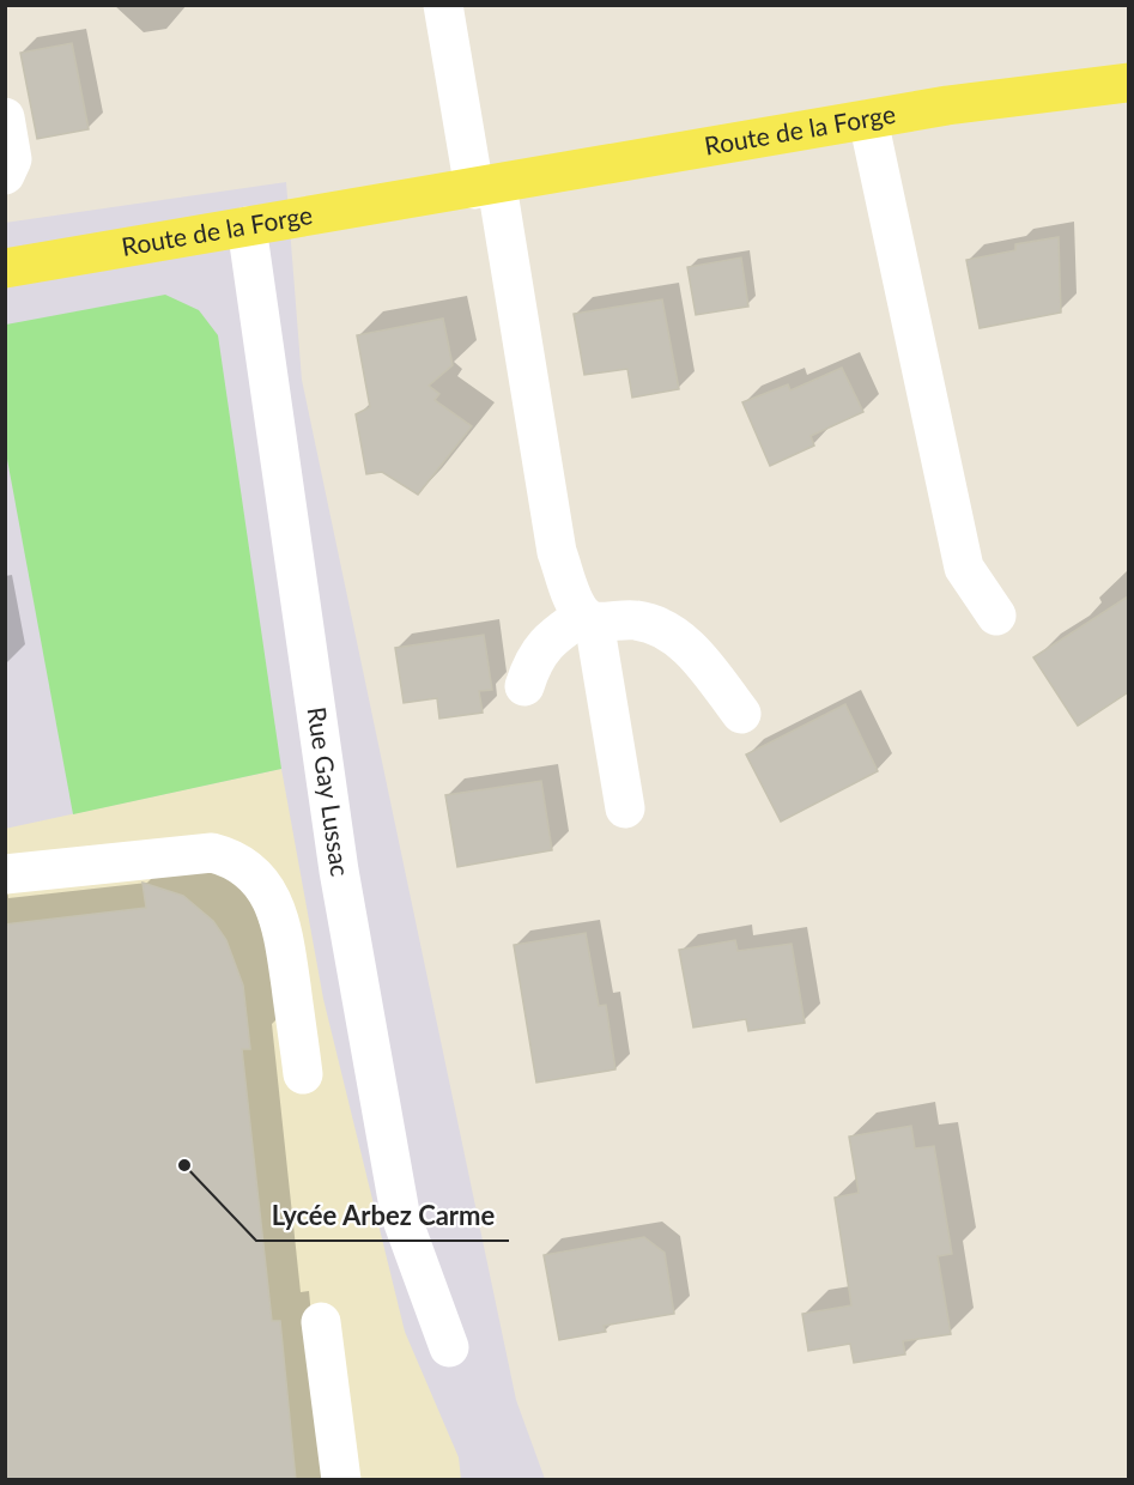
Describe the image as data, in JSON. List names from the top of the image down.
{
  "streets": {
    "main road": ["Route de la Forge"],
    "street": ["Rue Gay Lussac"]
  },
  "crossings": [
    ["Route de la Forge", "Rue Gay Lussac"]
  ],
  "places": ["Lycée Arbez Carme"]
}
